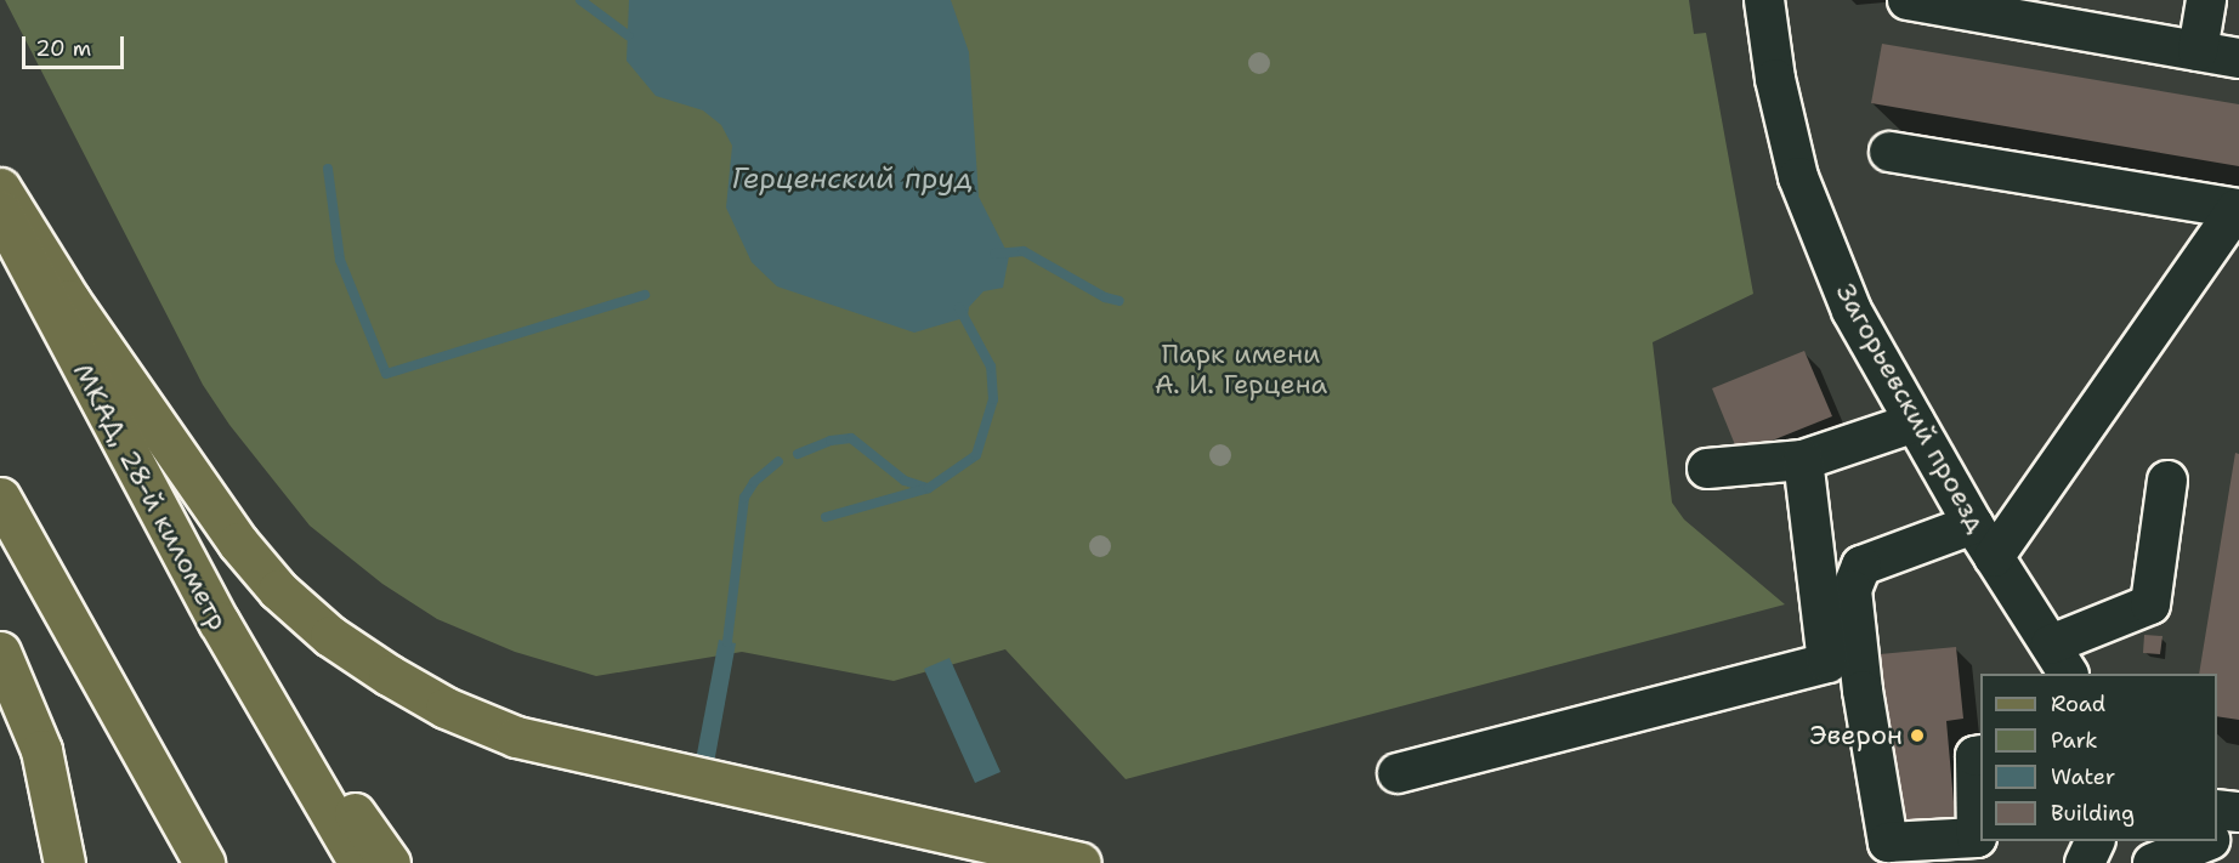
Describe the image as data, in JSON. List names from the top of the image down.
{
  "streets": {
    "main road": ["МКАД, 28-й километр"],
    "street": ["Загорьевский проезд"]
  },
  "water": ["Герценский пруд"],
  "parks": ["Парк имени А. И. Герцена"],
  "places": ["Эверон"],
  "legend": [
    "Road",
    "Park",
    "Water",
    "Building"
  ],
  "scale_bar": "20 m"
}
